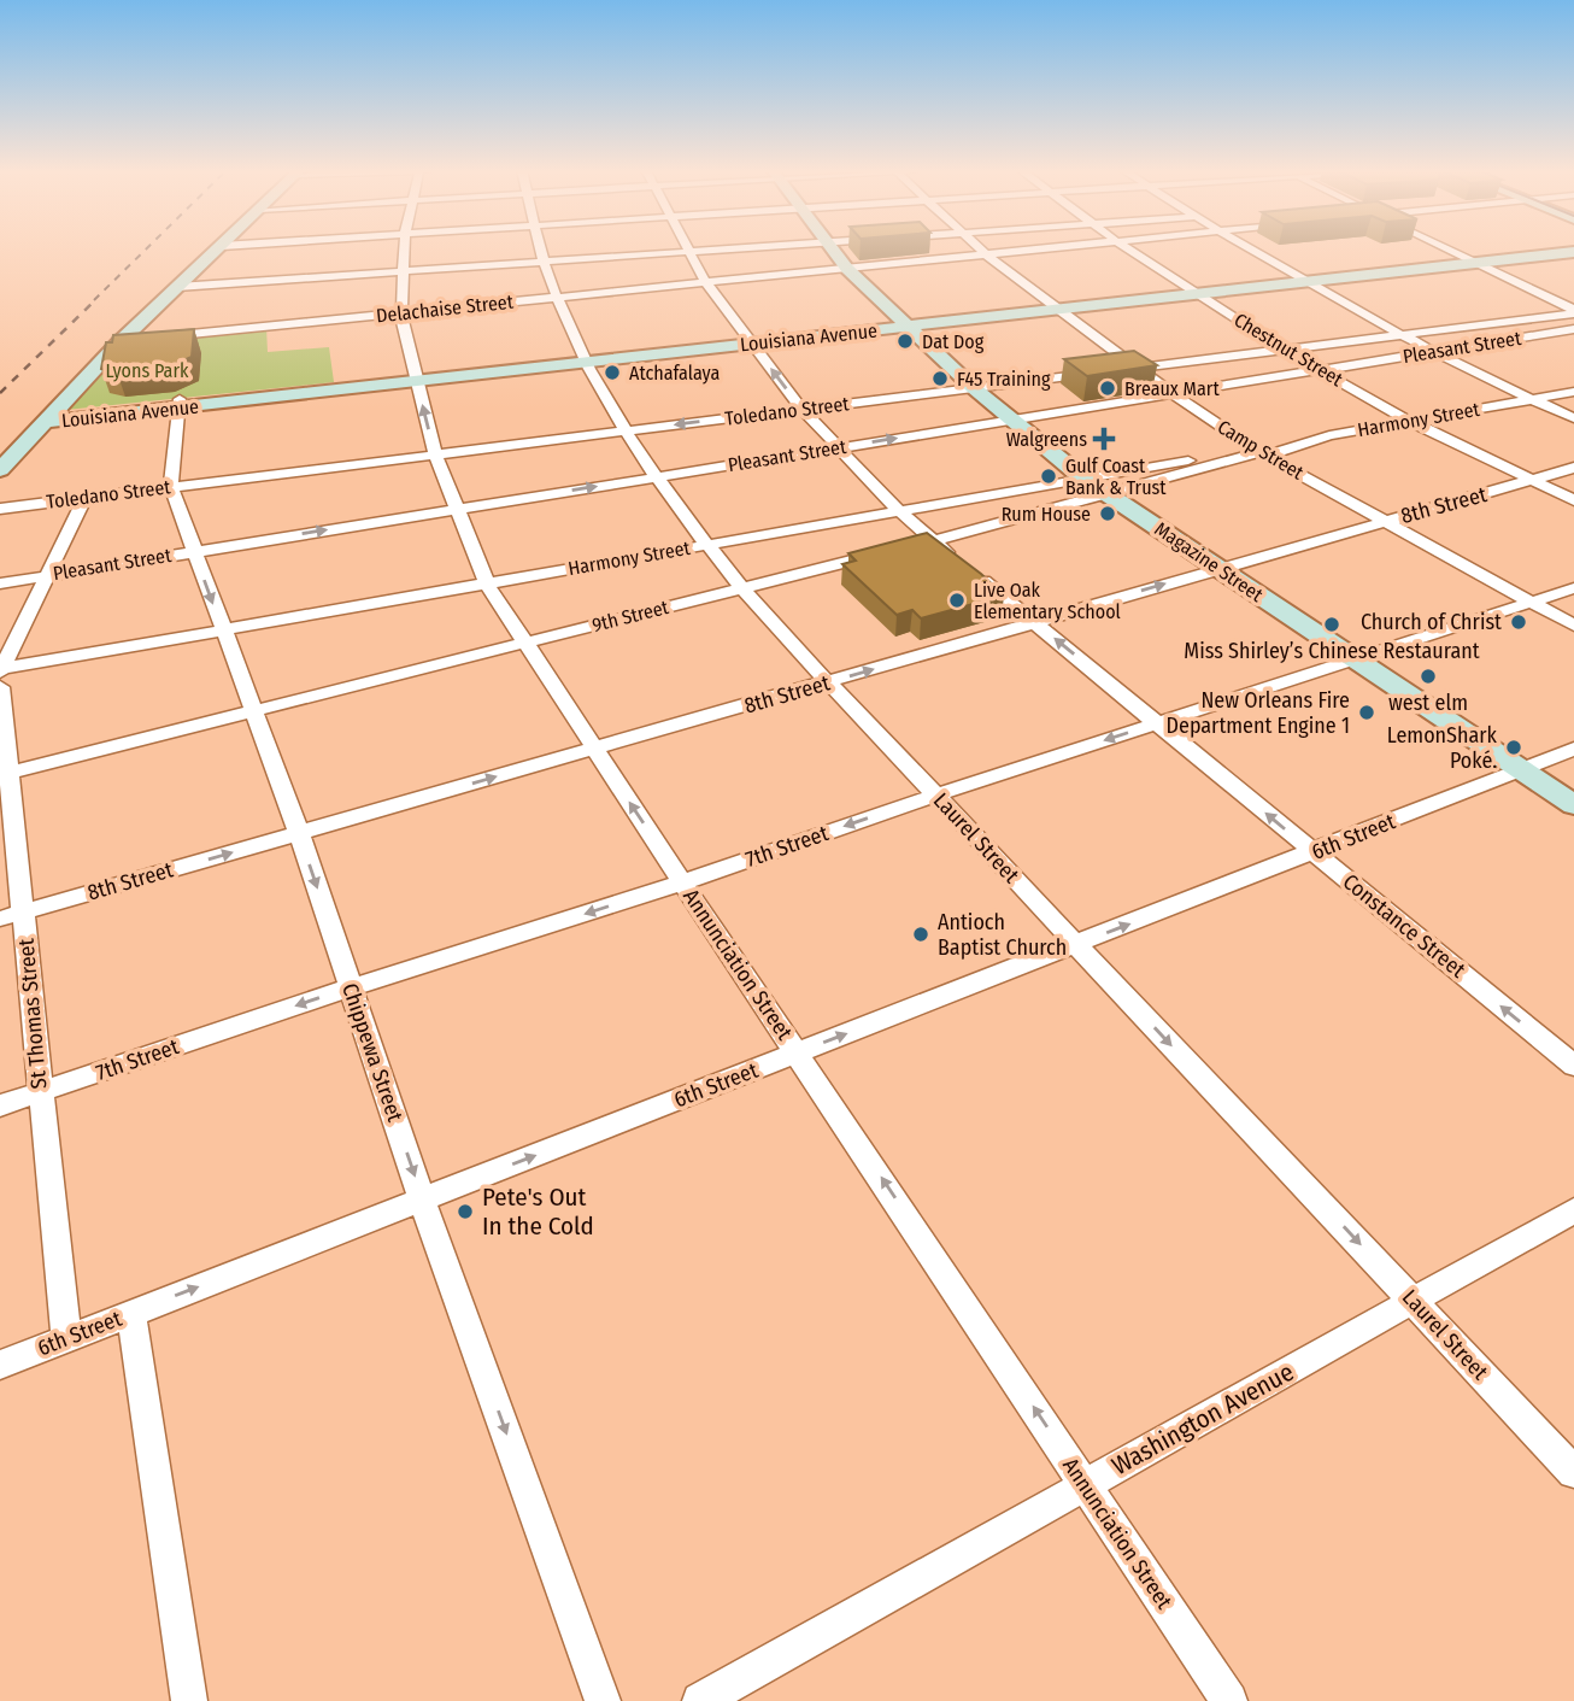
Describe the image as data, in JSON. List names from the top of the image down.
{
  "streets": {
    "street": [
      "Delachaise Street",
      "Louisiana Avenue",
      "Pleasant Street",
      "Chestnut Street",
      "Toledano Street",
      "Harmony Street",
      "Camp Street",
      "8th Street",
      "Magazine Street",
      "9th Street",
      "6th Street",
      "Laurel Street",
      "7th Street",
      "Constance Street",
      "Annunciation Street",
      "St Thomas Street",
      "Chippewa Street",
      "Washington Avenue"
    ]
  },
  "crossings": [
    ["Delachaise Street", "Camp Street"],
    ["Delachaise Street", "Magazine Street"],
    ["Delachaise Street", "Laurel Street"],
    ["Delachaise Street", "Constance Street"],
    ["Delachaise Street", "Annunciation Street"],
    ["Louisiana Avenue", "Chestnut Street"],
    ["Louisiana Avenue", "Camp Street"],
    ["Louisiana Avenue", "Magazine Street"],
    ["Louisiana Avenue", "Laurel Street"],
    ["Louisiana Avenue", "Constance Street"],
    ["Louisiana Avenue", "Annunciation Street"],
    ["Louisiana Avenue", "Chippewa Street"],
    ["Pleasant Street", "Chestnut Street"],
    ["Pleasant Street", "Camp Street"],
    ["Pleasant Street", "Magazine Street"],
    ["Pleasant Street", "Laurel Street"],
    ["Pleasant Street", "Constance Street"],
    ["Pleasant Street", "Annunciation Street"],
    ["Pleasant Street", "Chippewa Street"],
    ["Chestnut Street", "Harmony Street"],
    ["Chestnut Street", "8th Street"],
    ["Toledano Street", "Magazine Street"],
    ["Toledano Street", "Laurel Street"],
    ["Toledano Street", "Constance Street"],
    ["Toledano Street", "Annunciation Street"],
    ["Toledano Street", "Chippewa Street"],
    ["Harmony Street", "Camp Street"],
    ["Harmony Street", "Magazine Street"],
    ["Harmony Street", "9th Street"],
    ["Harmony Street", "Laurel Street"],
    ["Harmony Street", "Constance Street"],
    ["Harmony Street", "Annunciation Street"],
    ["Harmony Street", "Chippewa Street"],
    ["Camp Street", "8th Street"],
    ["Camp Street", "9th Street"],
    ["Camp Street", "7th Street"],
    ["8th Street", "Magazine Street"],
    ["8th Street", "Laurel Street"],
    ["8th Street", "Constance Street"],
    ["8th Street", "Annunciation Street"],
    ["8th Street", "St Thomas Street"],
    ["8th Street", "Chippewa Street"],
    ["Magazine Street", "9th Street"],
    ["Magazine Street", "6th Street"],
    ["Magazine Street", "7th Street"],
    ["9th Street", "Laurel Street"],
    ["9th Street", "Constance Street"],
    ["9th Street", "Annunciation Street"],
    ["9th Street", "St Thomas Street"],
    ["9th Street", "Chippewa Street"],
    ["6th Street", "Laurel Street"],
    ["6th Street", "Constance Street"],
    ["6th Street", "Annunciation Street"],
    ["6th Street", "St Thomas Street"],
    ["6th Street", "Chippewa Street"],
    ["Laurel Street", "7th Street"],
    ["Laurel Street", "Washington Avenue"],
    ["7th Street", "Constance Street"],
    ["7th Street", "Annunciation Street"],
    ["7th Street", "St Thomas Street"],
    ["7th Street", "Chippewa Street"],
    ["Annunciation Street", "Washington Avenue"]
  ],
  "one_way": [
    "Pleasant Street",
    "8th Street",
    "6th Street",
    "7th Street",
    "Constance Street",
    "Annunciation Street",
    "Chippewa Street"
  ],
  "parks": ["Lyons Park"],
  "places": {
    "other": [
      "Dat Dog",
      "Atchafalaya",
      "F45 Training",
      "Breaux Mart",
      "Gulf Coast Bank & Trust",
      "Rum House",
      "Live Oak Elementary School",
      "Church of Christ",
      "Miss Shirley’s Chinese Restaurant",
      "west elm",
      "New Orleans Fire Department Engine 1",
      "LemonShark Poké.",
      "Antioch Baptist Church",
      "Pete's Out In the Cold"
    ],
    "health": ["Walgreens"]
  }
}
